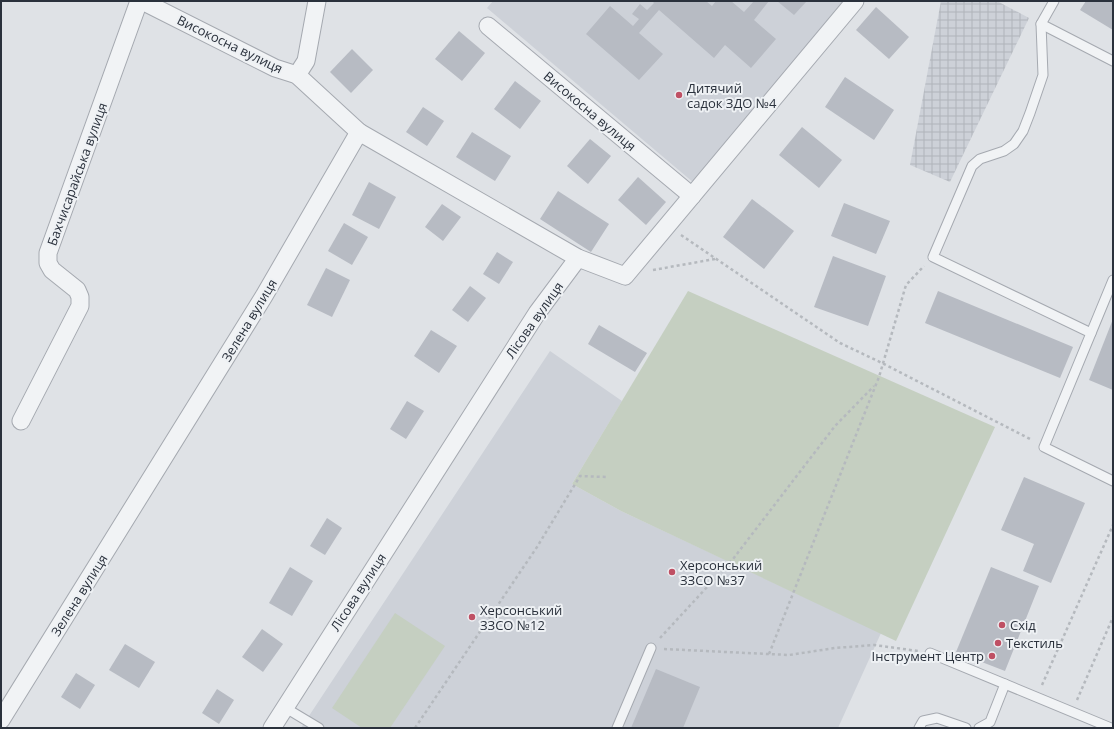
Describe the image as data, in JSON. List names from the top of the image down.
{
  "streets": {
    "street": [
      "Високосна вулиця",
      "Бахчисарайська вулиця",
      "Зелена вулиця",
      "Лісова вулиця"
    ]
  },
  "crossings": [
    ["Високосна вулиця", "Бахчисарайська вулиця"],
    ["Високосна вулиця", "Зелена вулиця"]
  ],
  "places": [
    "Дитячий садок ЗДО №4",
    "Херсонський ЗЗСО №37",
    "Херсонський ЗЗСО №12",
    "Схід",
    "Текстиль",
    "Інструмент Центр"
  ]
}
